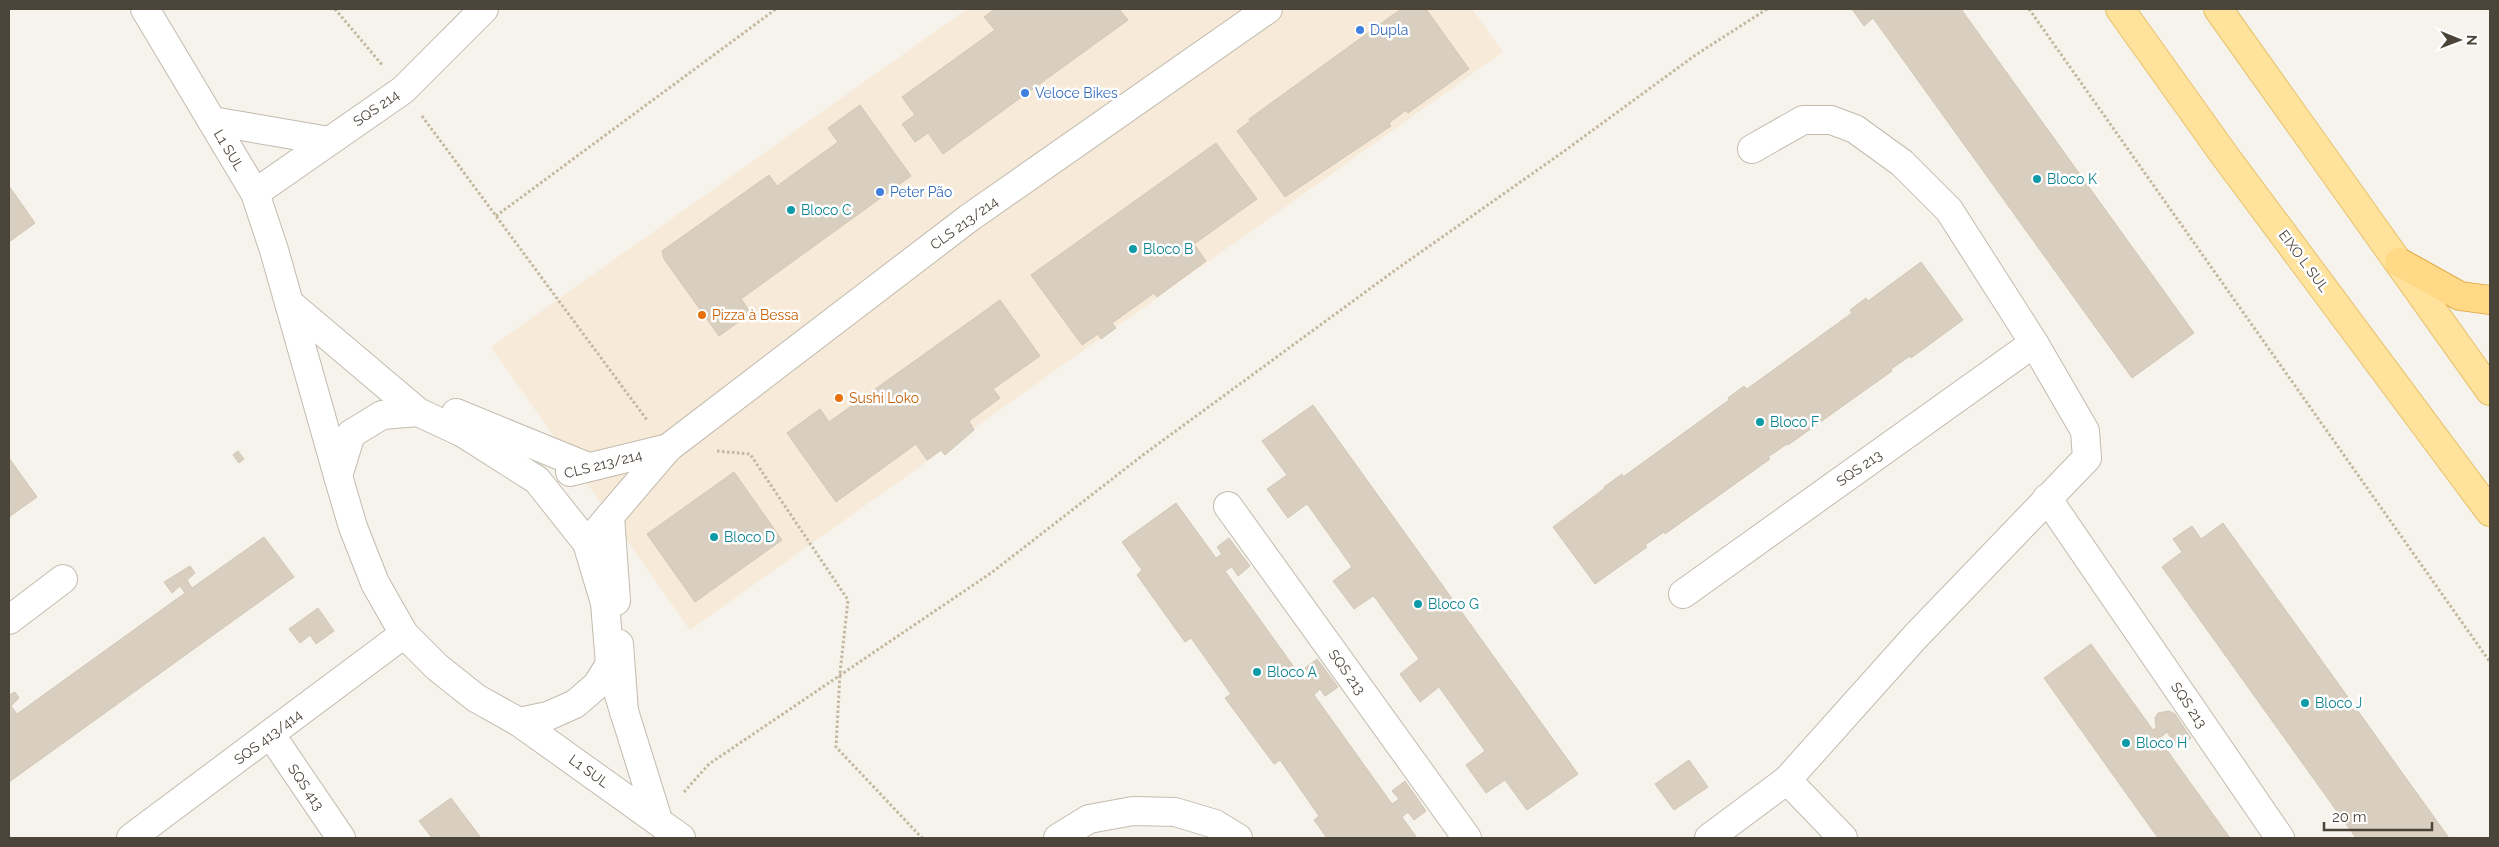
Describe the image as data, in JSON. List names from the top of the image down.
{
  "streets": {
    "main road": ["EIXO L SUL"],
    "street": [
      "SQS 214",
      "L1 SUL",
      "CLS 213/214",
      "SQS 213",
      "SQS 413/414",
      "SQS 413"
    ]
  },
  "crossings": [
    ["SQS 214", "L1 SUL"],
    ["L1 SUL", "SQS 413/414"],
    ["SQS 413/414", "SQS 413"]
  ],
  "places": [
    "Dupla",
    "Veloce Bikes",
    "Bloco K",
    "Peter Pão",
    "Bloco C",
    "Bloco B",
    "Pizza à Bessa",
    "Sushi Loko",
    "Bloco F",
    "Bloco D",
    "Bloco G",
    "Bloco A",
    "Bloco J",
    "Bloco H"
  ],
  "scale_bar": "20 m",
  "north": "right"
}
